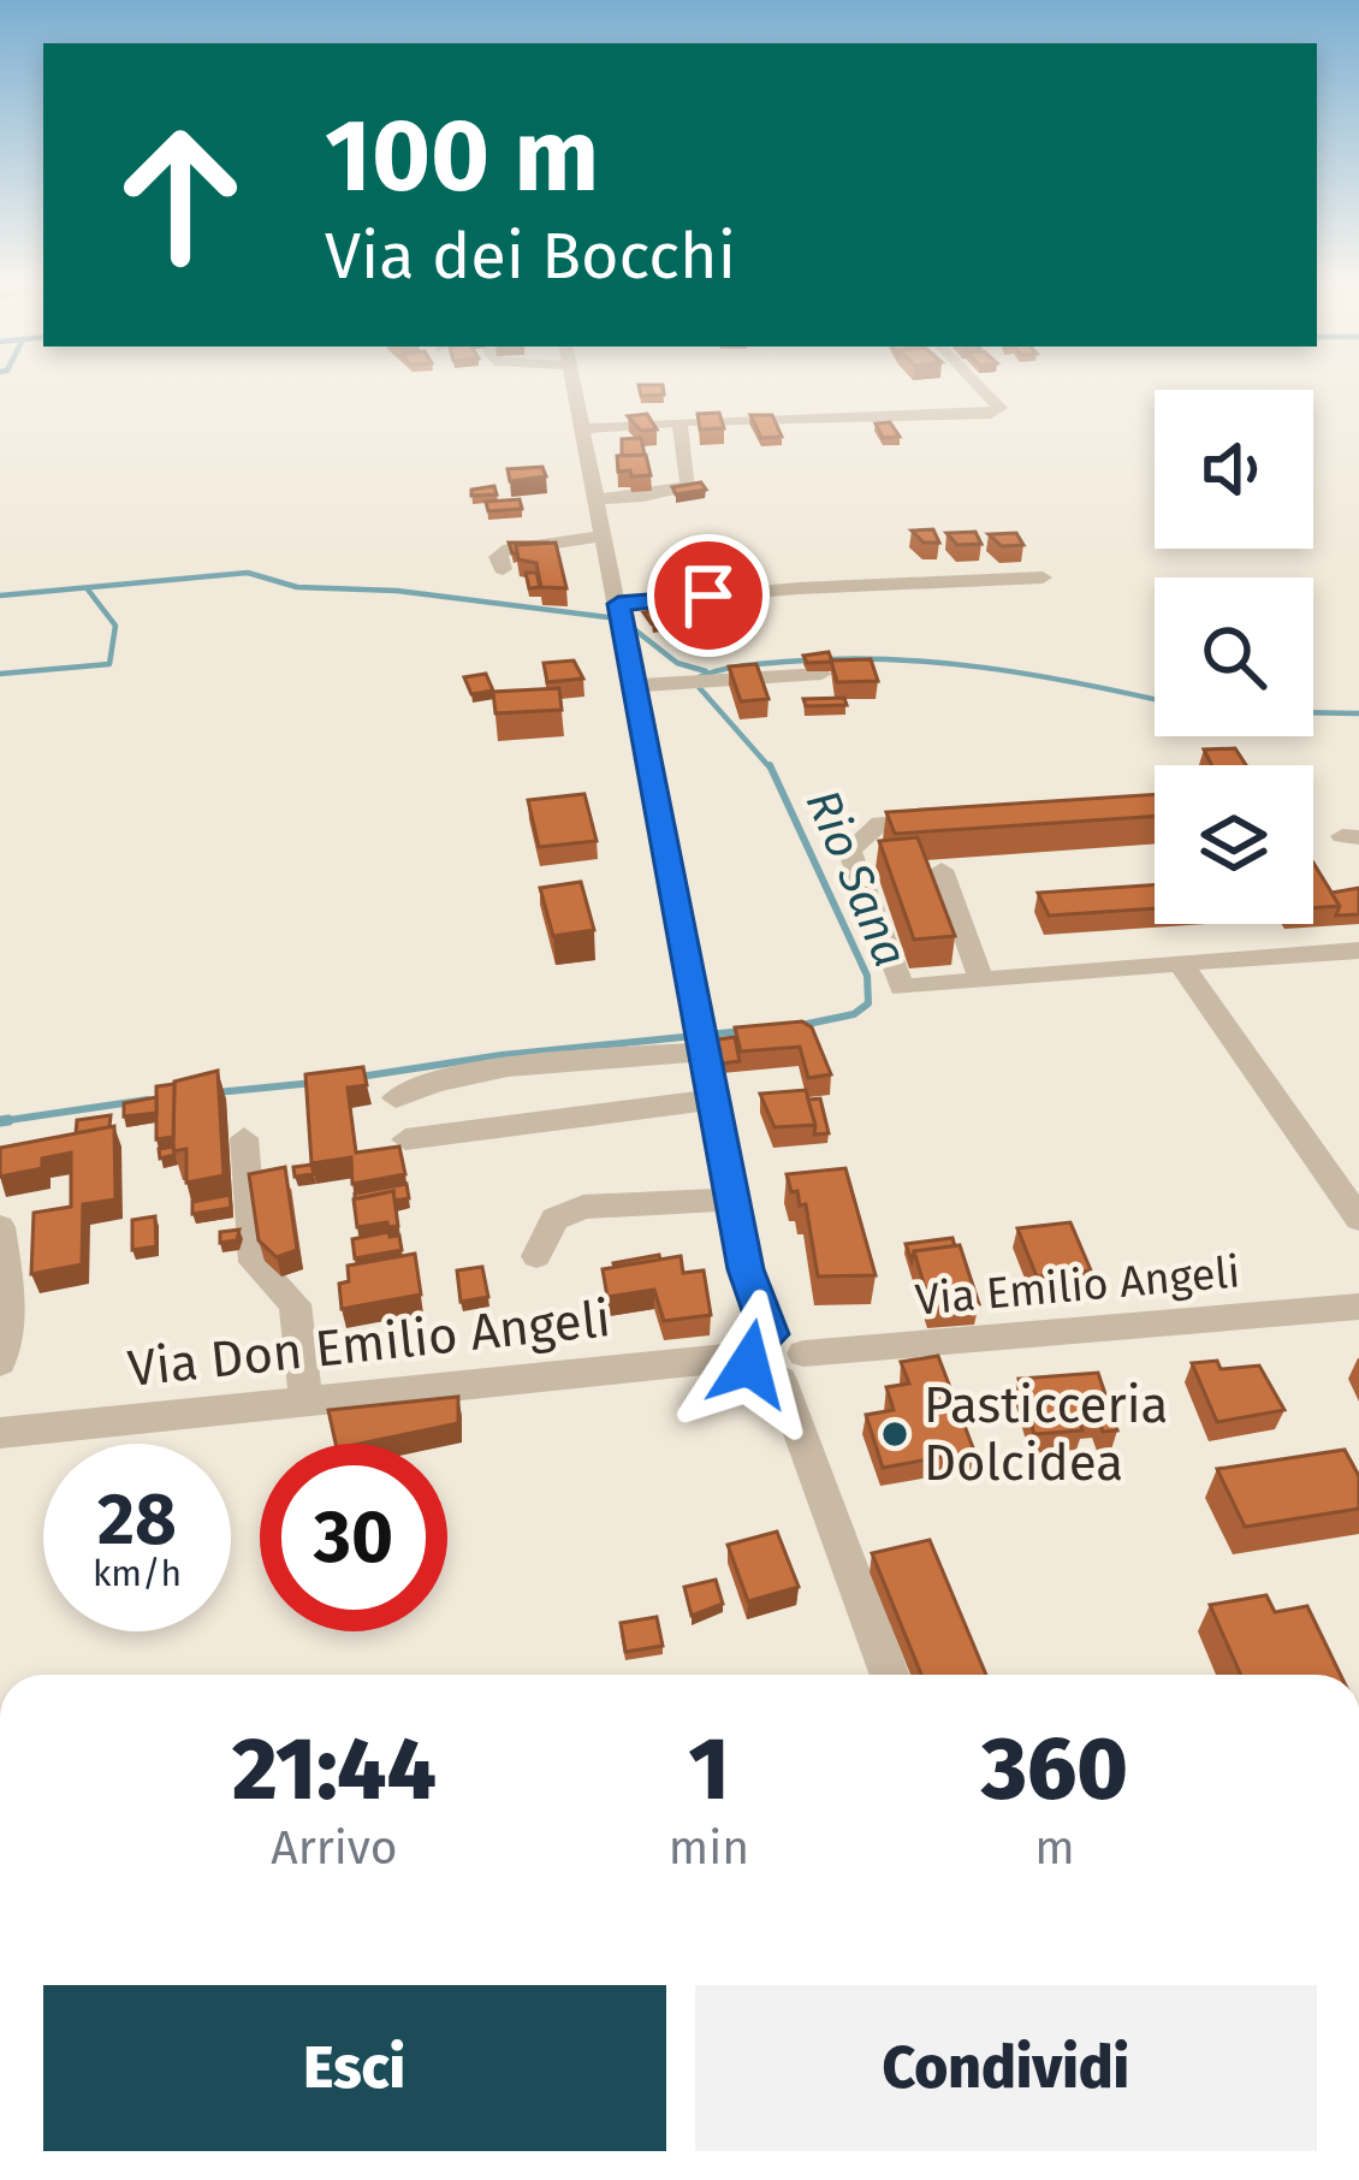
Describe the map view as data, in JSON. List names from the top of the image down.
{
  "streets": {
    "street": ["Via Emilio Angeli", "Via Don Emilio Angeli"]
  },
  "water": ["Rio Sana"],
  "places": ["Pasticceria Dolcidea"],
  "page": {
    "turn": ["100 m", "Via dei Bocchi"],
    "speed": "28 km/h",
    "limit": "30",
    "eta": [
      "21:44",
      "Arrivo",
      "1",
      "min",
      "360",
      "m"
    ],
    "buttons": ["Esci", "Condividi"]
  }
}
